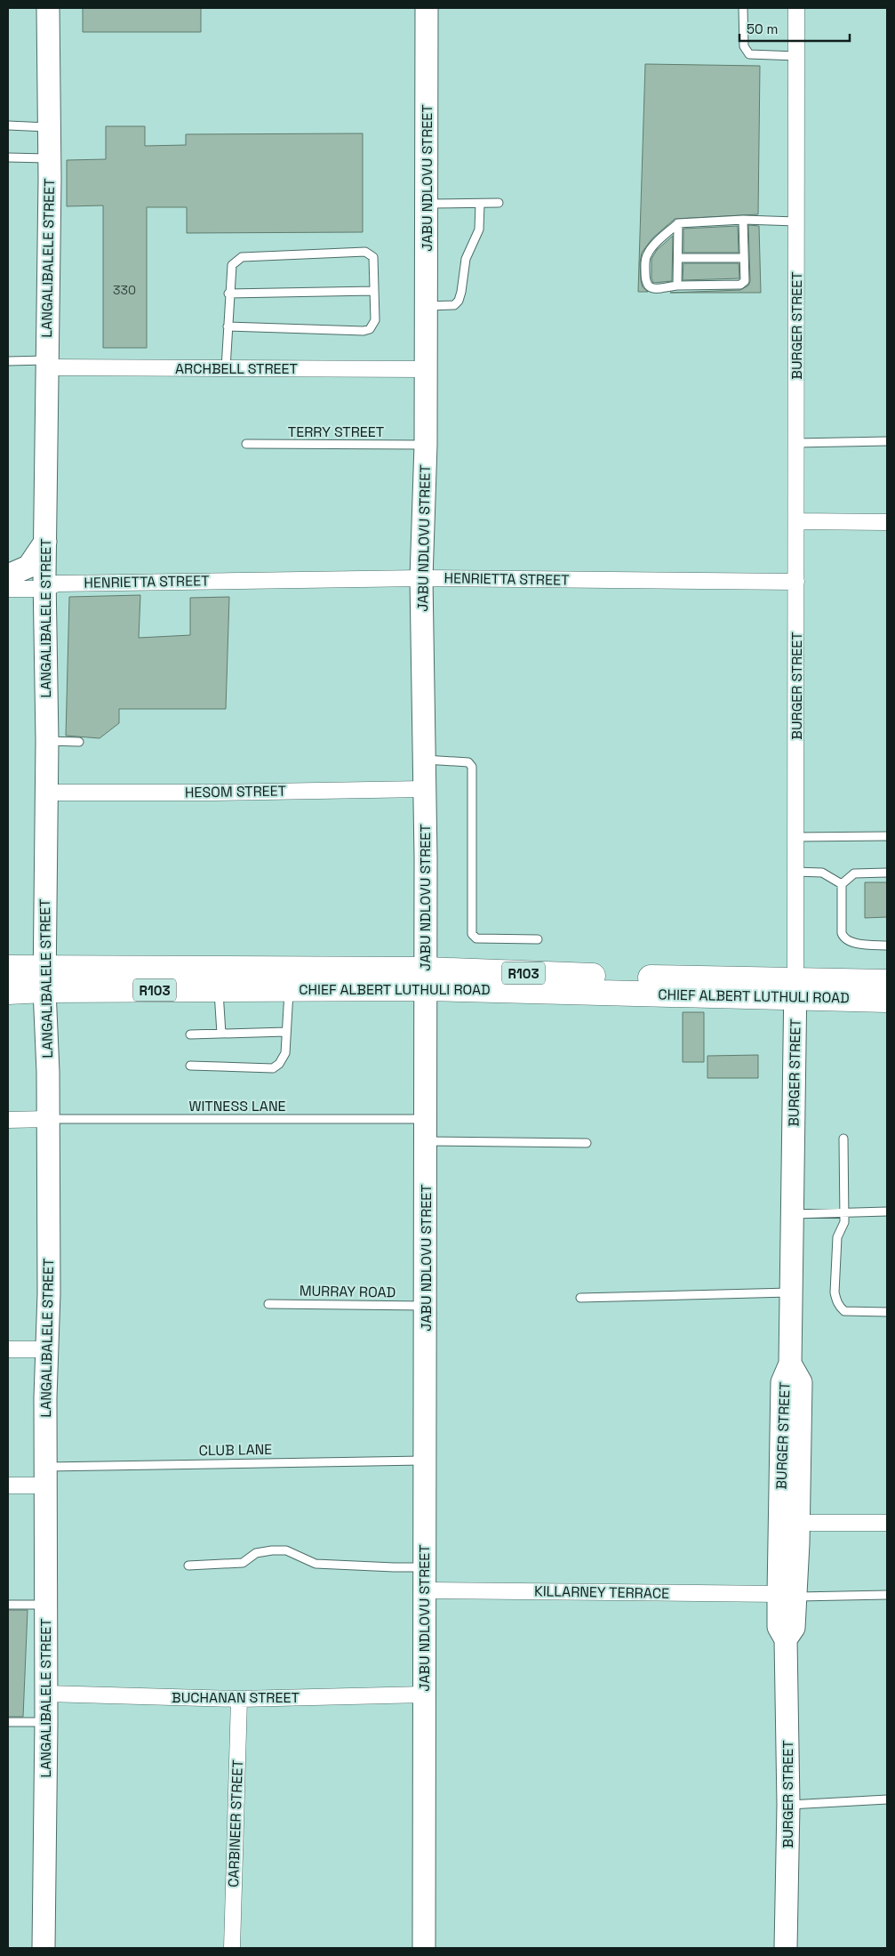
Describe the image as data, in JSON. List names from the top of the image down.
{
  "streets": {
    "main road": ["R103", "CHIEF ALBERT LUTHULI ROAD"],
    "street": [
      "JABU NDLOVU STREET",
      "LANGALIBALELE STREET",
      "BURGER STREET",
      "ARCHBELL STREET",
      "HENRIETTA STREET",
      "HESOM STREET",
      "KILLARNEY TERRACE",
      "BUCHANAN STREET",
      "CARBINEER STREET"
    ],
    "lane": [
      "TERRY STREET",
      "WITNESS LANE",
      "MURRAY ROAD",
      "CLUB LANE"
    ]
  },
  "crossings": [
    ["JABU NDLOVU STREET", "ARCHBELL STREET"],
    ["JABU NDLOVU STREET", "TERRY STREET"],
    ["JABU NDLOVU STREET", "HENRIETTA STREET"],
    ["JABU NDLOVU STREET", "HESOM STREET"],
    ["JABU NDLOVU STREET", "CHIEF ALBERT LUTHULI ROAD"],
    ["JABU NDLOVU STREET", "WITNESS LANE"],
    ["JABU NDLOVU STREET", "MURRAY ROAD"],
    ["JABU NDLOVU STREET", "CLUB LANE"],
    ["JABU NDLOVU STREET", "KILLARNEY TERRACE"],
    ["JABU NDLOVU STREET", "BUCHANAN STREET"],
    ["LANGALIBALELE STREET", "ARCHBELL STREET"],
    ["LANGALIBALELE STREET", "HENRIETTA STREET"],
    ["LANGALIBALELE STREET", "HESOM STREET"],
    ["LANGALIBALELE STREET", "CHIEF ALBERT LUTHULI ROAD"],
    ["LANGALIBALELE STREET", "WITNESS LANE"],
    ["LANGALIBALELE STREET", "CLUB LANE"],
    ["LANGALIBALELE STREET", "BUCHANAN STREET"],
    ["BURGER STREET", "HENRIETTA STREET"],
    ["BURGER STREET", "CHIEF ALBERT LUTHULI ROAD"],
    ["BURGER STREET", "KILLARNEY TERRACE"],
    ["BUCHANAN STREET", "CARBINEER STREET"]
  ],
  "house_numbers": ["330"],
  "scale_bar": "50 m"
}
